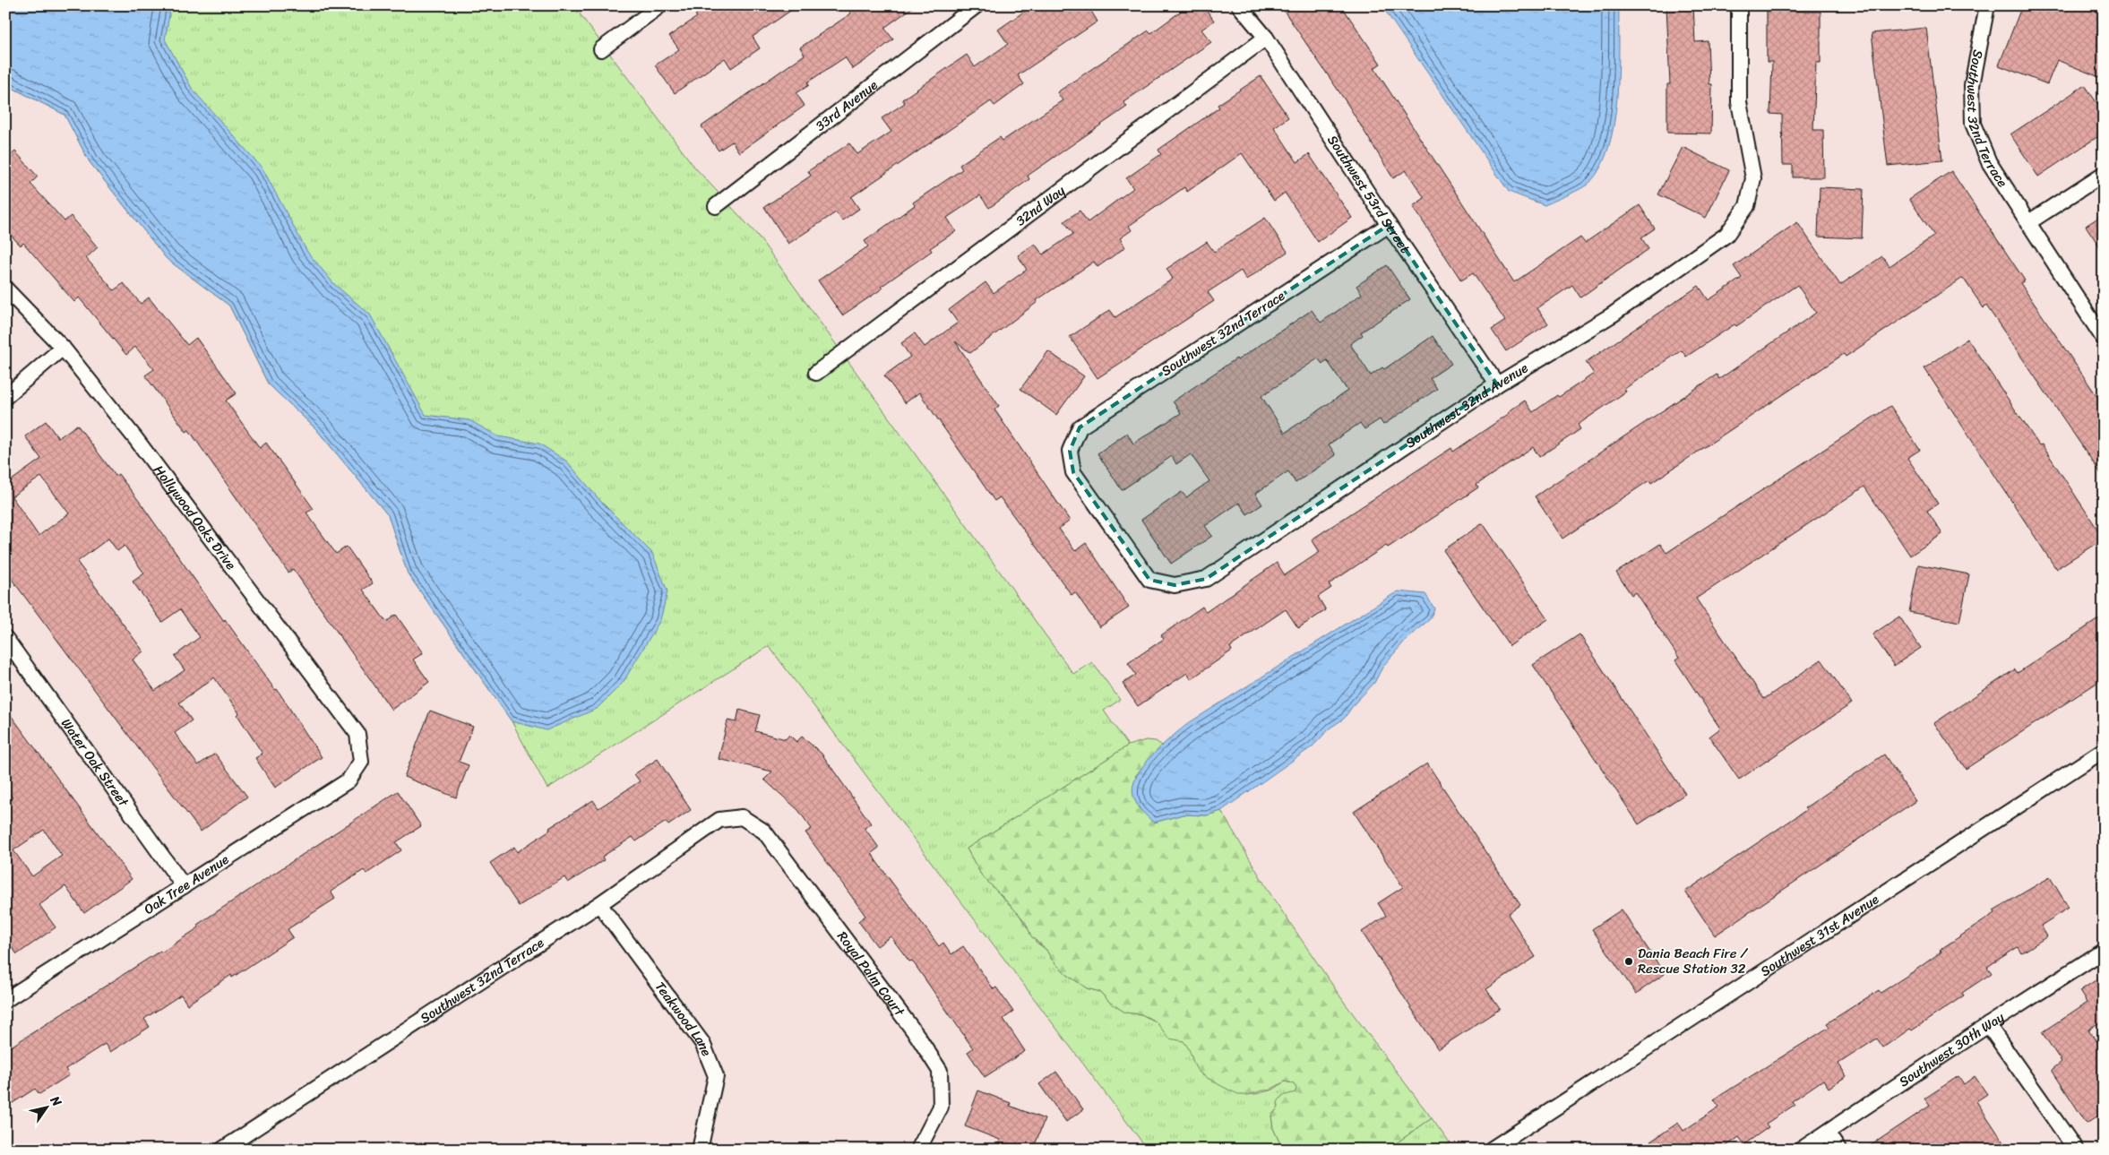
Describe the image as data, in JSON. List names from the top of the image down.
{
  "streets": {
    "street": [
      "33rd Avenue",
      "Southwest 32nd Terrace",
      "Southwest 53rd Street",
      "32nd Way",
      "Southwest 32nd Avenue",
      "Hollywood Oaks Drive",
      "Water Oak Street",
      "Oak Tree Avenue",
      "Southwest 31st Avenue",
      "Royal Palm Court",
      "Teakwood Lane",
      "Southwest 30th Way"
    ]
  },
  "crossings": [
    ["Southwest 32nd Terrace", "Southwest 53rd Street"],
    ["Southwest 32nd Terrace", "Southwest 32nd Avenue"],
    ["Southwest 32nd Terrace", "Royal Palm Court"],
    ["Southwest 32nd Terrace", "Teakwood Lane"],
    ["Southwest 53rd Street", "32nd Way"],
    ["Southwest 53rd Street", "Southwest 32nd Avenue"],
    ["Hollywood Oaks Drive", "Oak Tree Avenue"],
    ["Water Oak Street", "Oak Tree Avenue"]
  ],
  "places": ["Dania Beach Fire / Rescue Station 32"],
  "north": "top right"
}
